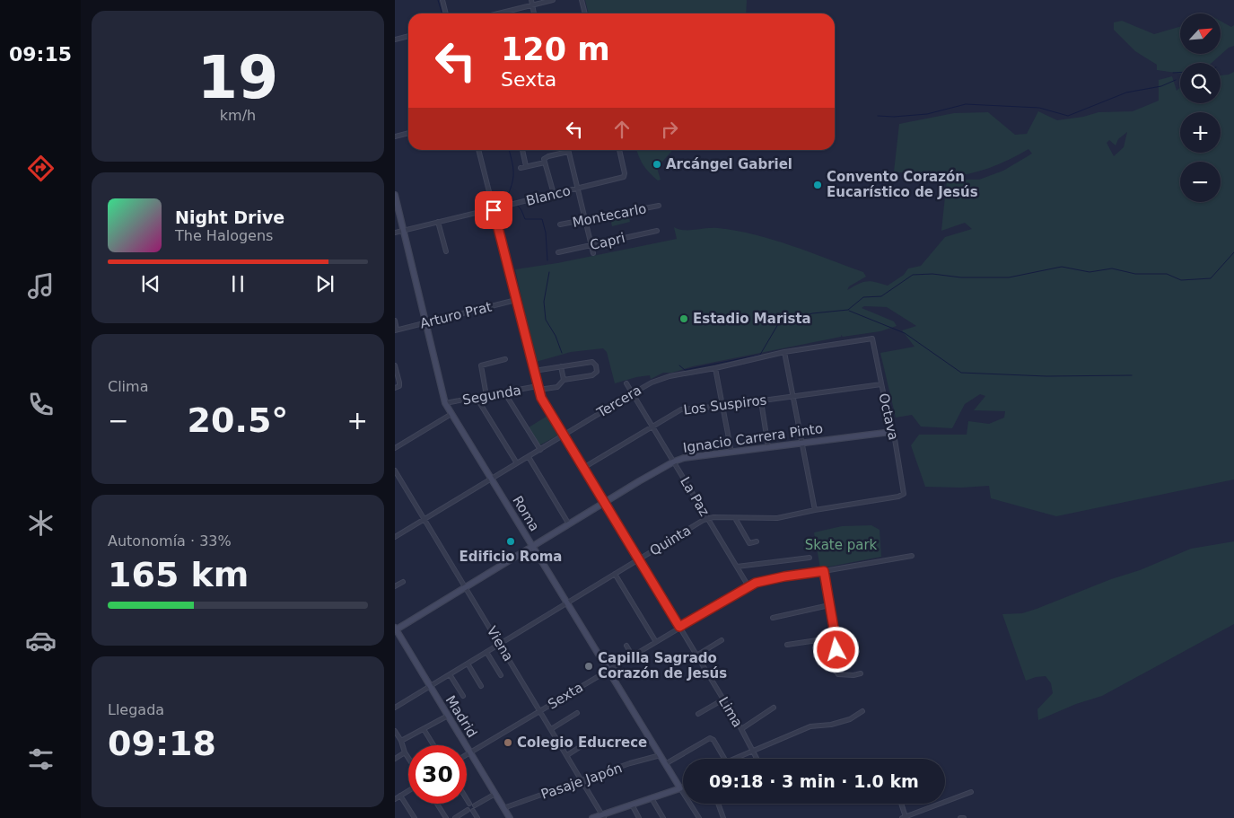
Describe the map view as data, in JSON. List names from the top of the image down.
{
  "streets": {
    "street": [
      "Blanco",
      "Montecarlo",
      "Capri",
      "Arturo Prat",
      "Segunda",
      "Tercera",
      "Los Suspiros",
      "Octava",
      "Ignacio Carrera Pinto",
      "La Paz",
      "Roma",
      "Quinta",
      "Viena",
      "Sexta",
      "Lima",
      "Madrid",
      "Pasaje Japón"
    ]
  },
  "crossings": [
    ["Blanco", "Roma"],
    ["Blanco", "Lima"],
    ["Arturo Prat", "Roma"],
    ["Arturo Prat", "Lima"],
    ["Segunda", "Roma"],
    ["Segunda", "Lima"],
    ["Tercera", "Octava"],
    ["Tercera", "La Paz"],
    ["Tercera", "Roma"],
    ["Tercera", "Viena"],
    ["Tercera", "Lima"],
    ["Los Suspiros", "Octava"],
    ["Los Suspiros", "La Paz"],
    ["Los Suspiros", "Lima"],
    ["Octava", "Ignacio Carrera Pinto"],
    ["Octava", "Quinta"],
    ["Ignacio Carrera Pinto", "La Paz"],
    ["Ignacio Carrera Pinto", "Roma"],
    ["Ignacio Carrera Pinto", "Viena"],
    ["Ignacio Carrera Pinto", "Lima"],
    ["Ignacio Carrera Pinto", "Madrid"],
    ["La Paz", "Quinta"],
    ["La Paz", "Sexta"],
    ["Roma", "Quinta"],
    ["Roma", "Sexta"],
    ["Roma", "Pasaje Japón"],
    ["Quinta", "Viena"],
    ["Quinta", "Lima"],
    ["Quinta", "Madrid"],
    ["Viena", "Sexta"],
    ["Viena", "Pasaje Japón"],
    ["Sexta", "Lima"],
    ["Sexta", "Madrid"],
    ["Madrid", "Pasaje Japón"]
  ],
  "parks": ["Skate park"],
  "places": [
    "Arcángel Gabriel",
    "Convento Corazón Eucarístico de Jesús",
    "Estadio Marista",
    "Edificio Roma",
    "Capilla Sagrado Corazón de Jesús",
    "Colegio Educrece"
  ],
  "north": "top right",
  "page": {
    "tabs": "09:15",
    "tile": [
      ["19", "km/h"],
      "Clima",
      ["Autonomía · 33%", "165 km"],
      ["Llegada", "09:18"]
    ],
    "map_buttons": ["+", "−"],
    "turn": ["120 m", "Sexta"],
    "song": ["Night Drive", "The Halogens"],
    "heat": ["−", "20.5°", "+"],
    "limit": "30",
    "trip": "09:18 · 3 min · 1.0 km"
  }
}
